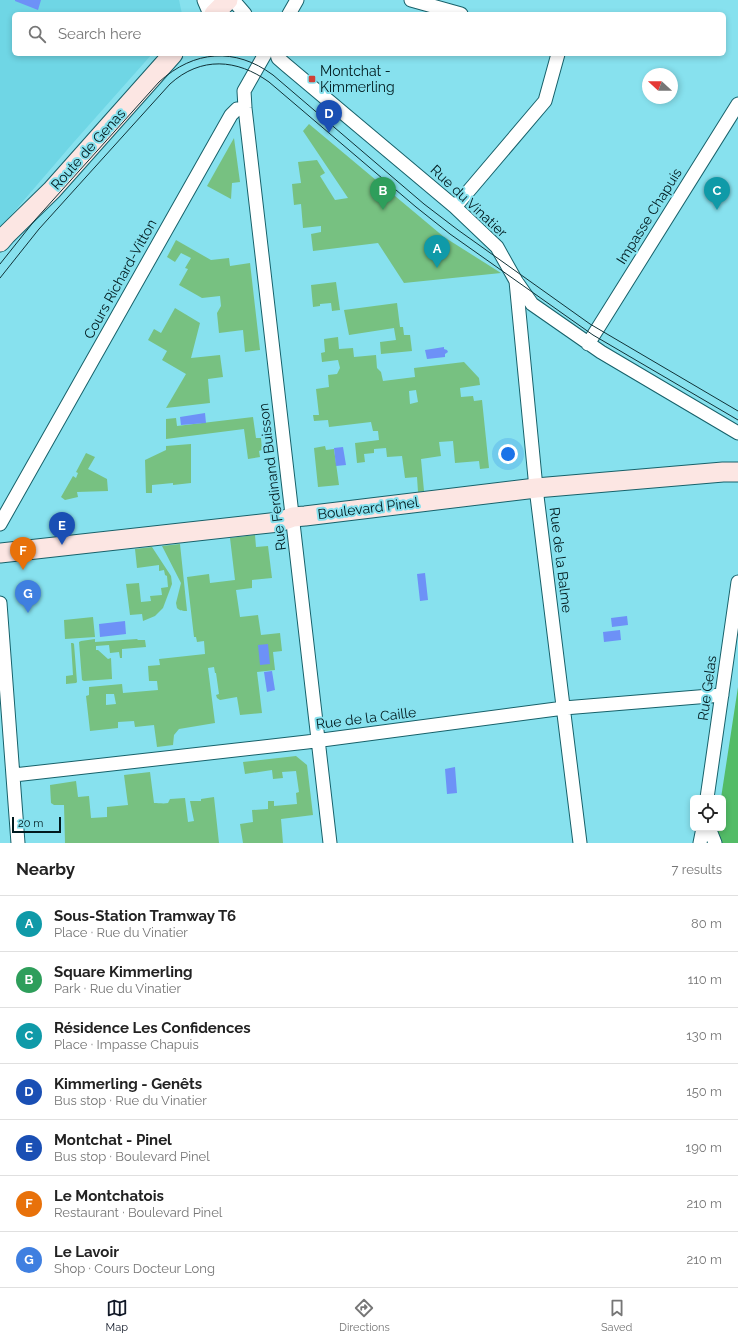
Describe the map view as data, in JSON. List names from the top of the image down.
{
  "streets": {
    "main road": ["Route de Genas", "Boulevard Pinel"],
    "street": [
      "Rue du Vinatier",
      "Impasse Chapuis",
      "Cours Richard-Vitton",
      "Rue Ferdinand Buisson",
      "Rue de la Balme",
      "Rue Gelas",
      "Rue de la Caille"
    ]
  },
  "crossings": [
    ["Rue du Vinatier", "Impasse Chapuis"],
    ["Rue du Vinatier", "Rue de la Balme"],
    ["Cours Richard-Vitton", "Rue Ferdinand Buisson"],
    ["Rue Ferdinand Buisson", "Boulevard Pinel"],
    ["Rue Ferdinand Buisson", "Rue de la Caille"],
    ["Boulevard Pinel", "Rue de la Balme"],
    ["Rue de la Balme", "Rue de la Caille"],
    ["Rue Gelas", "Rue de la Caille"]
  ],
  "places": {
    "transit": ["Montchat - Kimmerling"]
  },
  "scale_bar": "20 m",
  "north": "left",
  "page": {
    "search": "Search here",
    "pins": [
      "D",
      "B",
      "C",
      "A",
      "E",
      "F",
      "G"
    ],
    "scale": "20 m",
    "heading": ["Nearby", "7 results"],
    "list": [
      {
        "mark": "A",
        "name": "Sous-Station Tramway T6",
        "note": "Place · Rue du Vinatier",
        "value": "80 m"
      },
      {
        "mark": "B",
        "name": "Square Kimmerling",
        "note": "Park · Rue du Vinatier",
        "value": "110 m"
      },
      {
        "mark": "C",
        "name": "Résidence Les Confidences",
        "note": "Place · Impasse Chapuis",
        "value": "130 m"
      },
      {
        "mark": "D",
        "name": "Kimmerling - Genêts",
        "note": "Bus stop · Rue du Vinatier",
        "value": "150 m"
      },
      {
        "mark": "E",
        "name": "Montchat - Pinel",
        "note": "Bus stop · Boulevard Pinel",
        "value": "190 m"
      },
      {
        "mark": "F",
        "name": "Le Montchatois",
        "note": "Restaurant · Boulevard Pinel",
        "value": "210 m"
      },
      {
        "mark": "G",
        "name": "Le Lavoir",
        "note": "Shop · Cours Docteur Long",
        "value": "210 m"
      }
    ],
    "nav": ["Map", "Directions", "Saved"]
  }
}
